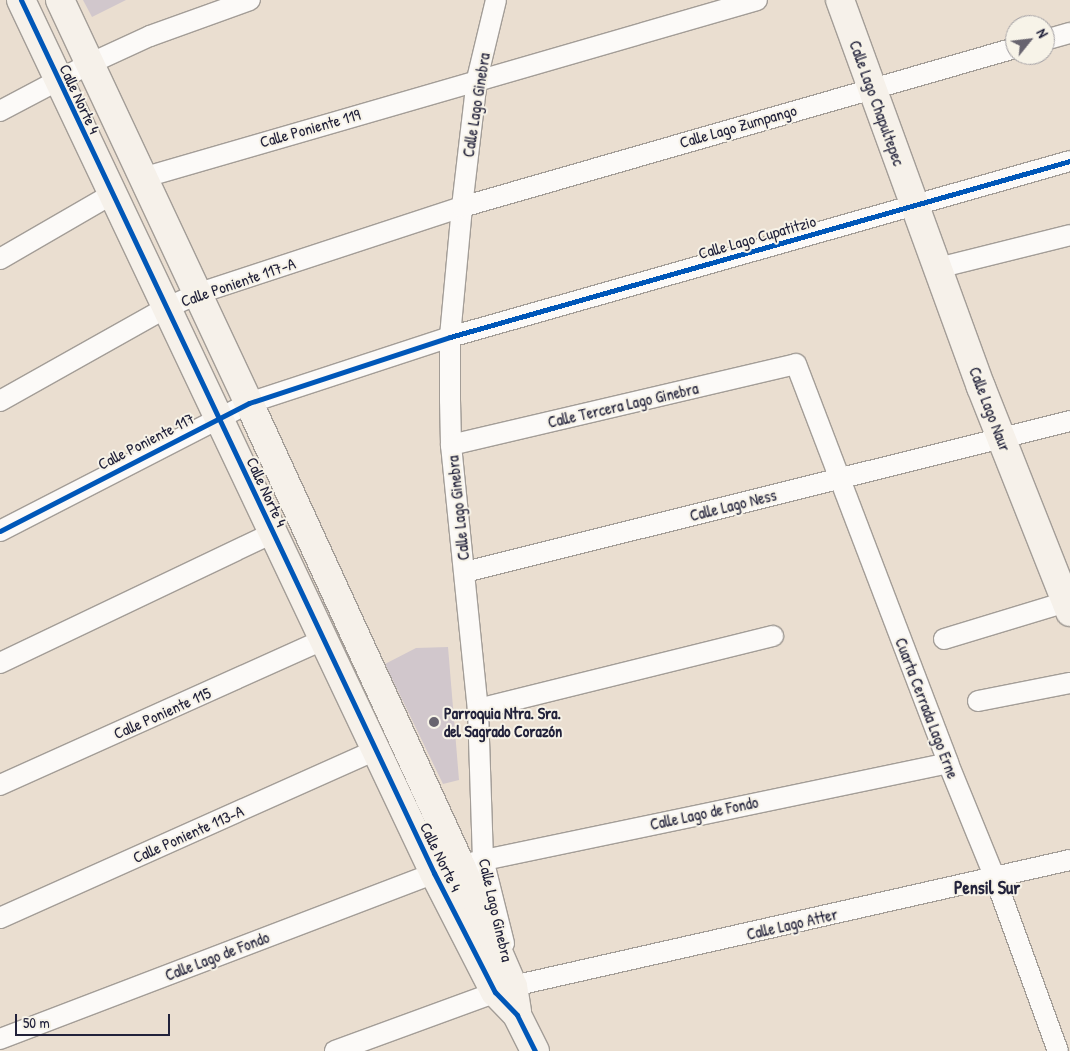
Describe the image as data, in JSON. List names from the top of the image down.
{
  "streets": {
    "street": [
      "Calle Norte 4",
      "Calle Lago Chapultepec",
      "Calle Lago Ginebra",
      "Calle Lago Zumpango",
      "Calle Poniente 119",
      "Calle Lago Cupatitzio",
      "Calle Poniente 117-A",
      "Calle Tercera Lago Ginebra",
      "Calle Lago Naur",
      "Calle Poniente 117",
      "Calle Lago Ness",
      "Cuarta Cerrada Lago Erne",
      "Calle Poniente 115",
      "Calle Lago de Fondo",
      "Calle Poniente 113-A",
      "Calle Lago Atter"
    ]
  },
  "crossings": [
    ["Calle Norte 4", "Calle Lago Ginebra"],
    ["Calle Norte 4", "Calle Poniente 119"],
    ["Calle Norte 4", "Calle Poniente 117-A"],
    ["Calle Norte 4", "Calle Poniente 117"],
    ["Calle Norte 4", "Calle Poniente 115"],
    ["Calle Norte 4", "Calle Lago de Fondo"],
    ["Calle Norte 4", "Calle Poniente 113-A"],
    ["Calle Norte 4", "Calle Lago Atter"],
    ["Calle Lago Chapultepec", "Calle Lago Zumpango"],
    ["Calle Lago Chapultepec", "Calle Lago Cupatitzio"],
    ["Calle Lago Chapultepec", "Calle Lago Naur"],
    ["Calle Lago Ginebra", "Calle Lago Zumpango"],
    ["Calle Lago Ginebra", "Calle Poniente 119"],
    ["Calle Lago Ginebra", "Calle Lago Cupatitzio"],
    ["Calle Lago Ginebra", "Calle Poniente 117-A"],
    ["Calle Lago Ginebra", "Calle Tercera Lago Ginebra"],
    ["Calle Lago Ginebra", "Calle Poniente 117"],
    ["Calle Lago Ginebra", "Calle Lago Ness"],
    ["Calle Lago Ginebra", "Calle Lago de Fondo"],
    ["Calle Lago Zumpango", "Calle Poniente 117-A"],
    ["Calle Lago Cupatitzio", "Calle Lago Naur"],
    ["Calle Lago Cupatitzio", "Calle Poniente 117"],
    ["Calle Tercera Lago Ginebra", "Cuarta Cerrada Lago Erne"],
    ["Calle Lago Naur", "Calle Lago Ness"],
    ["Calle Lago Ness", "Cuarta Cerrada Lago Erne"],
    ["Cuarta Cerrada Lago Erne", "Calle Lago de Fondo"],
    ["Cuarta Cerrada Lago Erne", "Calle Lago Atter"]
  ],
  "districts": ["Pensil Sur"],
  "places": ["Parroquia Ntra. Sra. del Sagrado Corazón"],
  "scale_bar": "50 m",
  "north": "top right"
}
